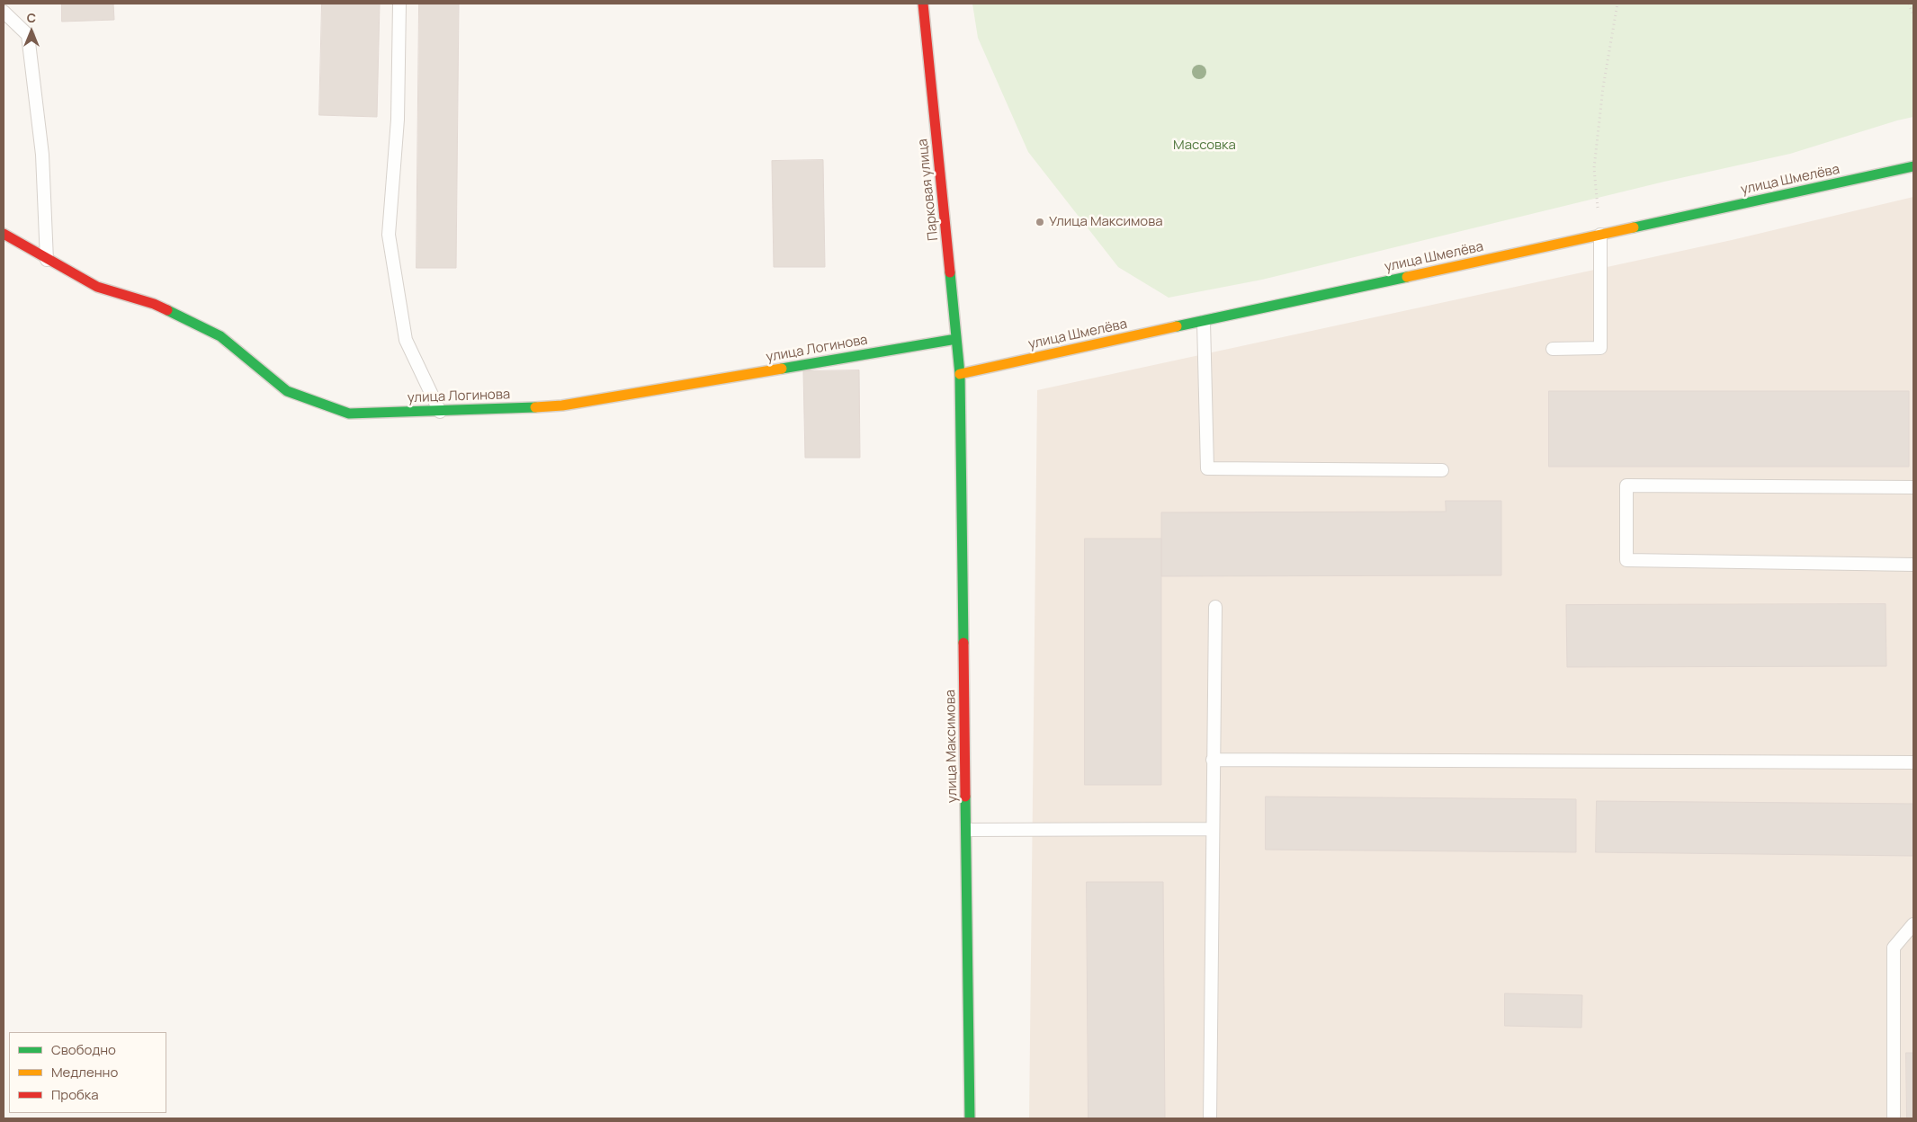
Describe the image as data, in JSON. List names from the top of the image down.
{
  "streets": {
    "street": [
      "улица Шмелёва",
      "Парковая улица",
      "улица Логинова",
      "улица Максимова"
    ]
  },
  "crossings": [
    ["улица Шмелёва", "Парковая улица"],
    ["улица Шмелёва", "улица Максимова"],
    ["Парковая улица", "улица Логинова"],
    ["Парковая улица", "улица Максимова"]
  ],
  "parks": ["Массовка"],
  "places": ["Улица Максимова"],
  "legend": ["Свободно", "Медленно", "Пробка"],
  "north": "top"
}
